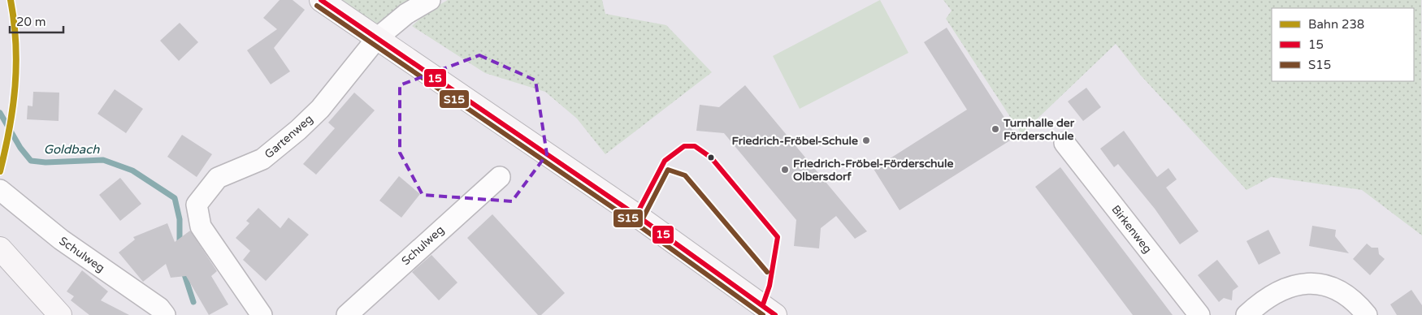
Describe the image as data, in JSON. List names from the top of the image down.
{
  "streets": {
    "street": ["Gartenweg", "Birkenweg", "Schulweg"]
  },
  "water": ["Goldbach"],
  "places": ["Turnhalle der Förderschule", "Friedrich-Fröbel-Schule", "Friedrich-Fröbel-Förderschule Olbersdorf"],
  "lines": ["rail line 238", "transit line 15", "transit line S15"],
  "legend": ["Bahn 238", "15", "S15"],
  "scale_bar": "20 m"
}
